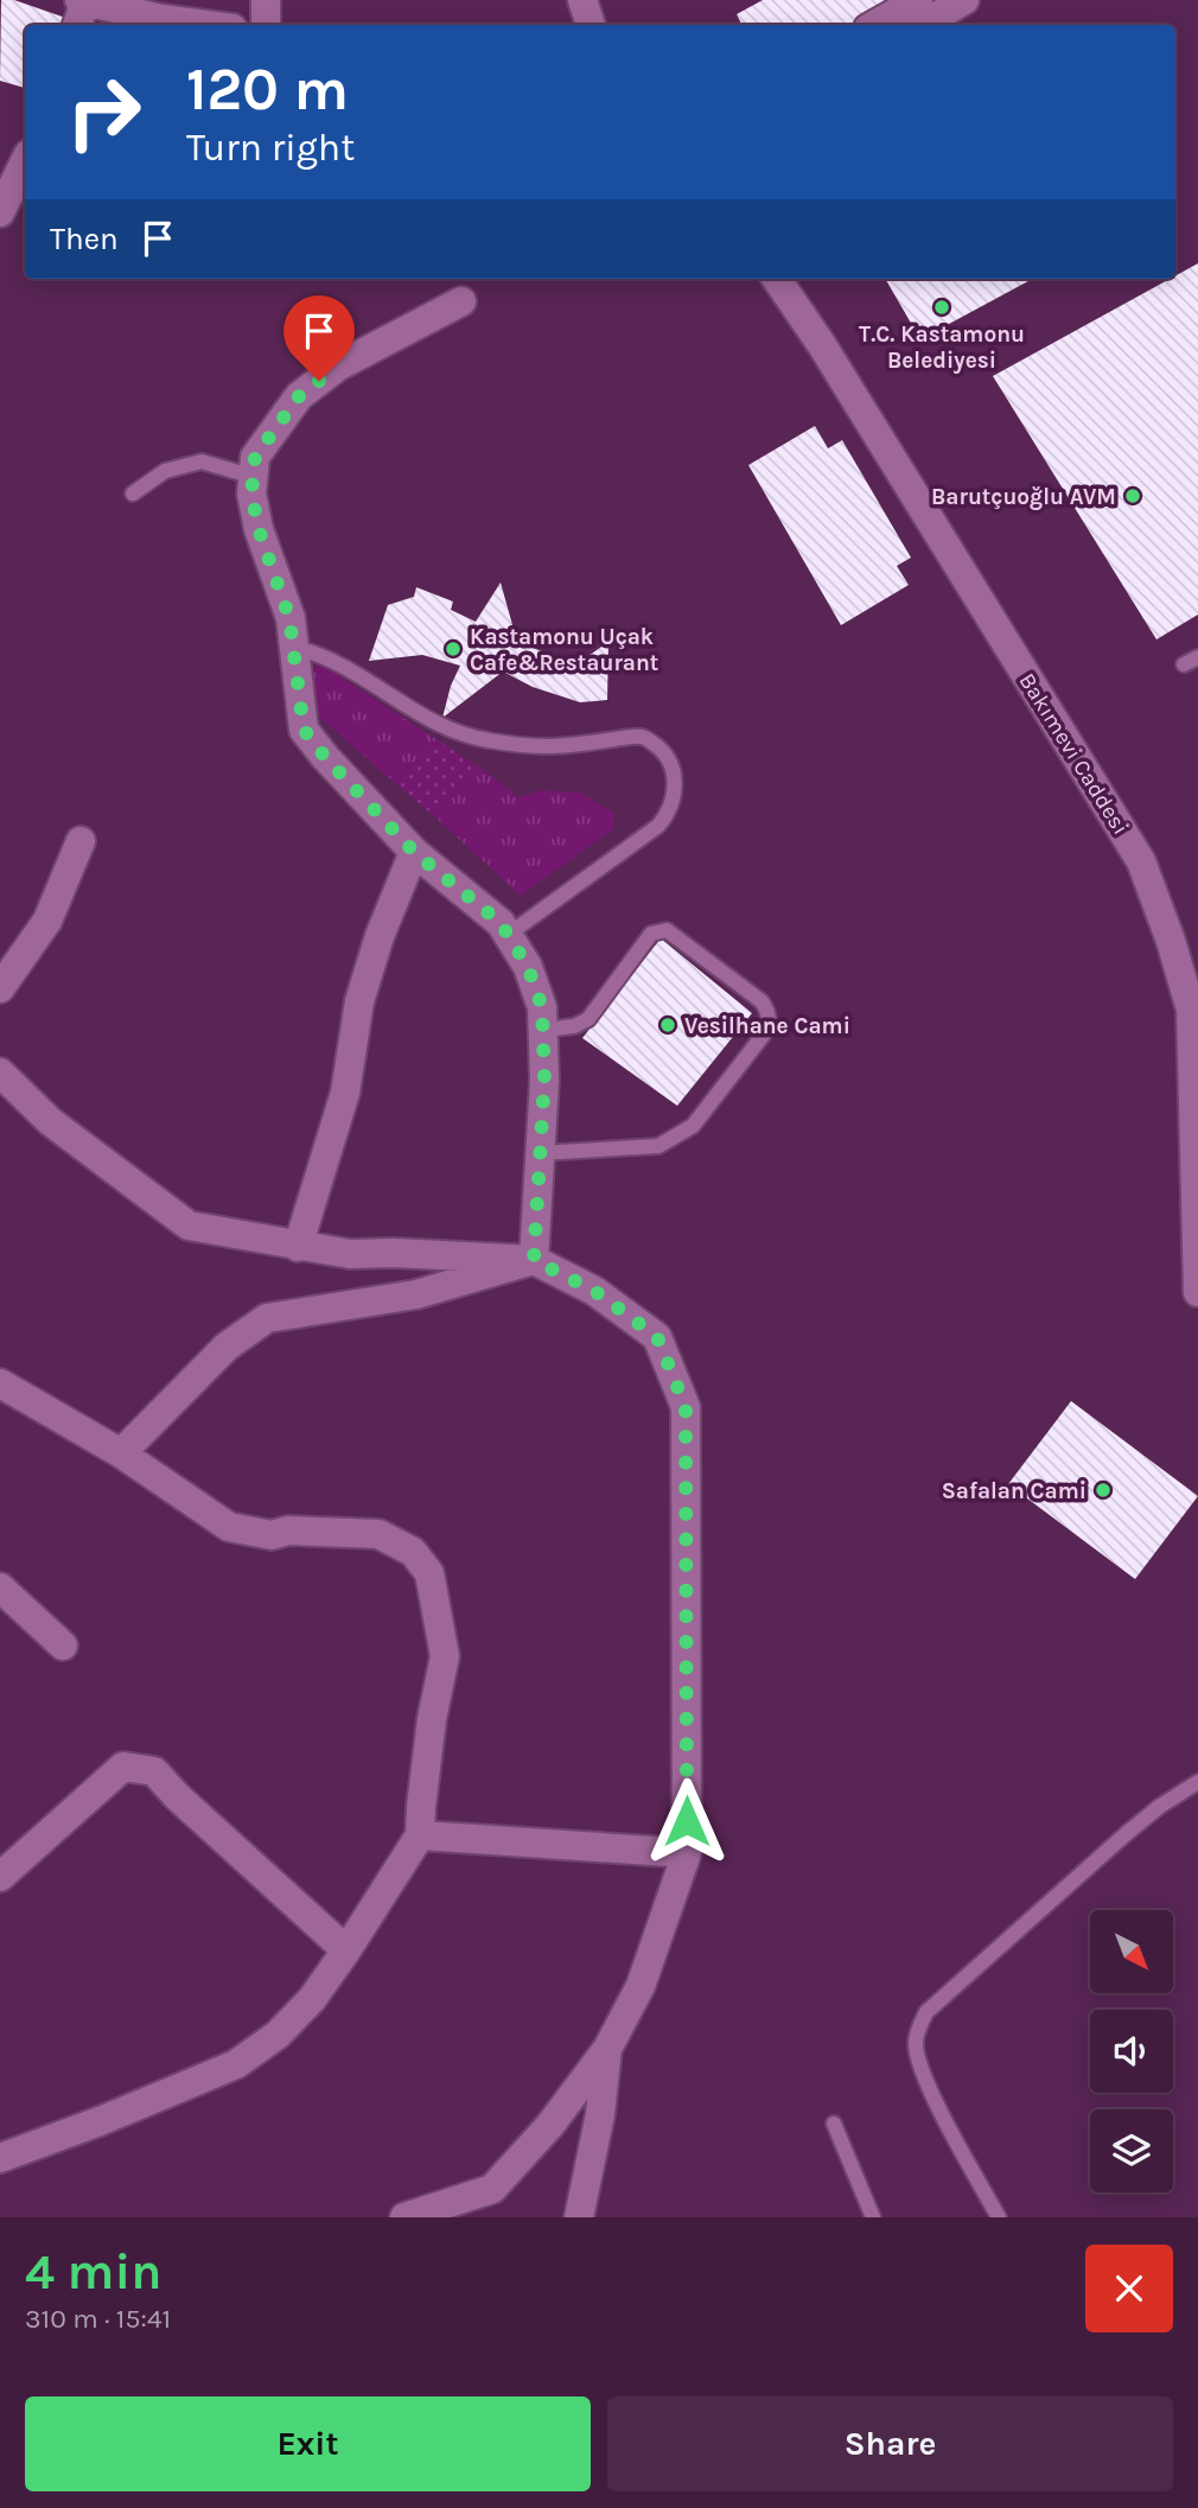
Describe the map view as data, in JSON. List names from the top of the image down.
{
  "streets": {
    "street": ["Bakımevi Caddesi"]
  },
  "places": [
    "T.C. Kastamonu Belediyesi",
    "Barutçuoğlu AVM",
    "Kastamonu Uçak Cafe&Restaurant",
    "Vesilhane Cami",
    "Safalan Cami"
  ],
  "north": "bottom right",
  "page": {
    "turn": ["120 m", "Turn right"],
    "then": "Then",
    "heading": ["4 min", "310 m · 15:41"],
    "buttons": ["Exit", "Share"]
  }
}
